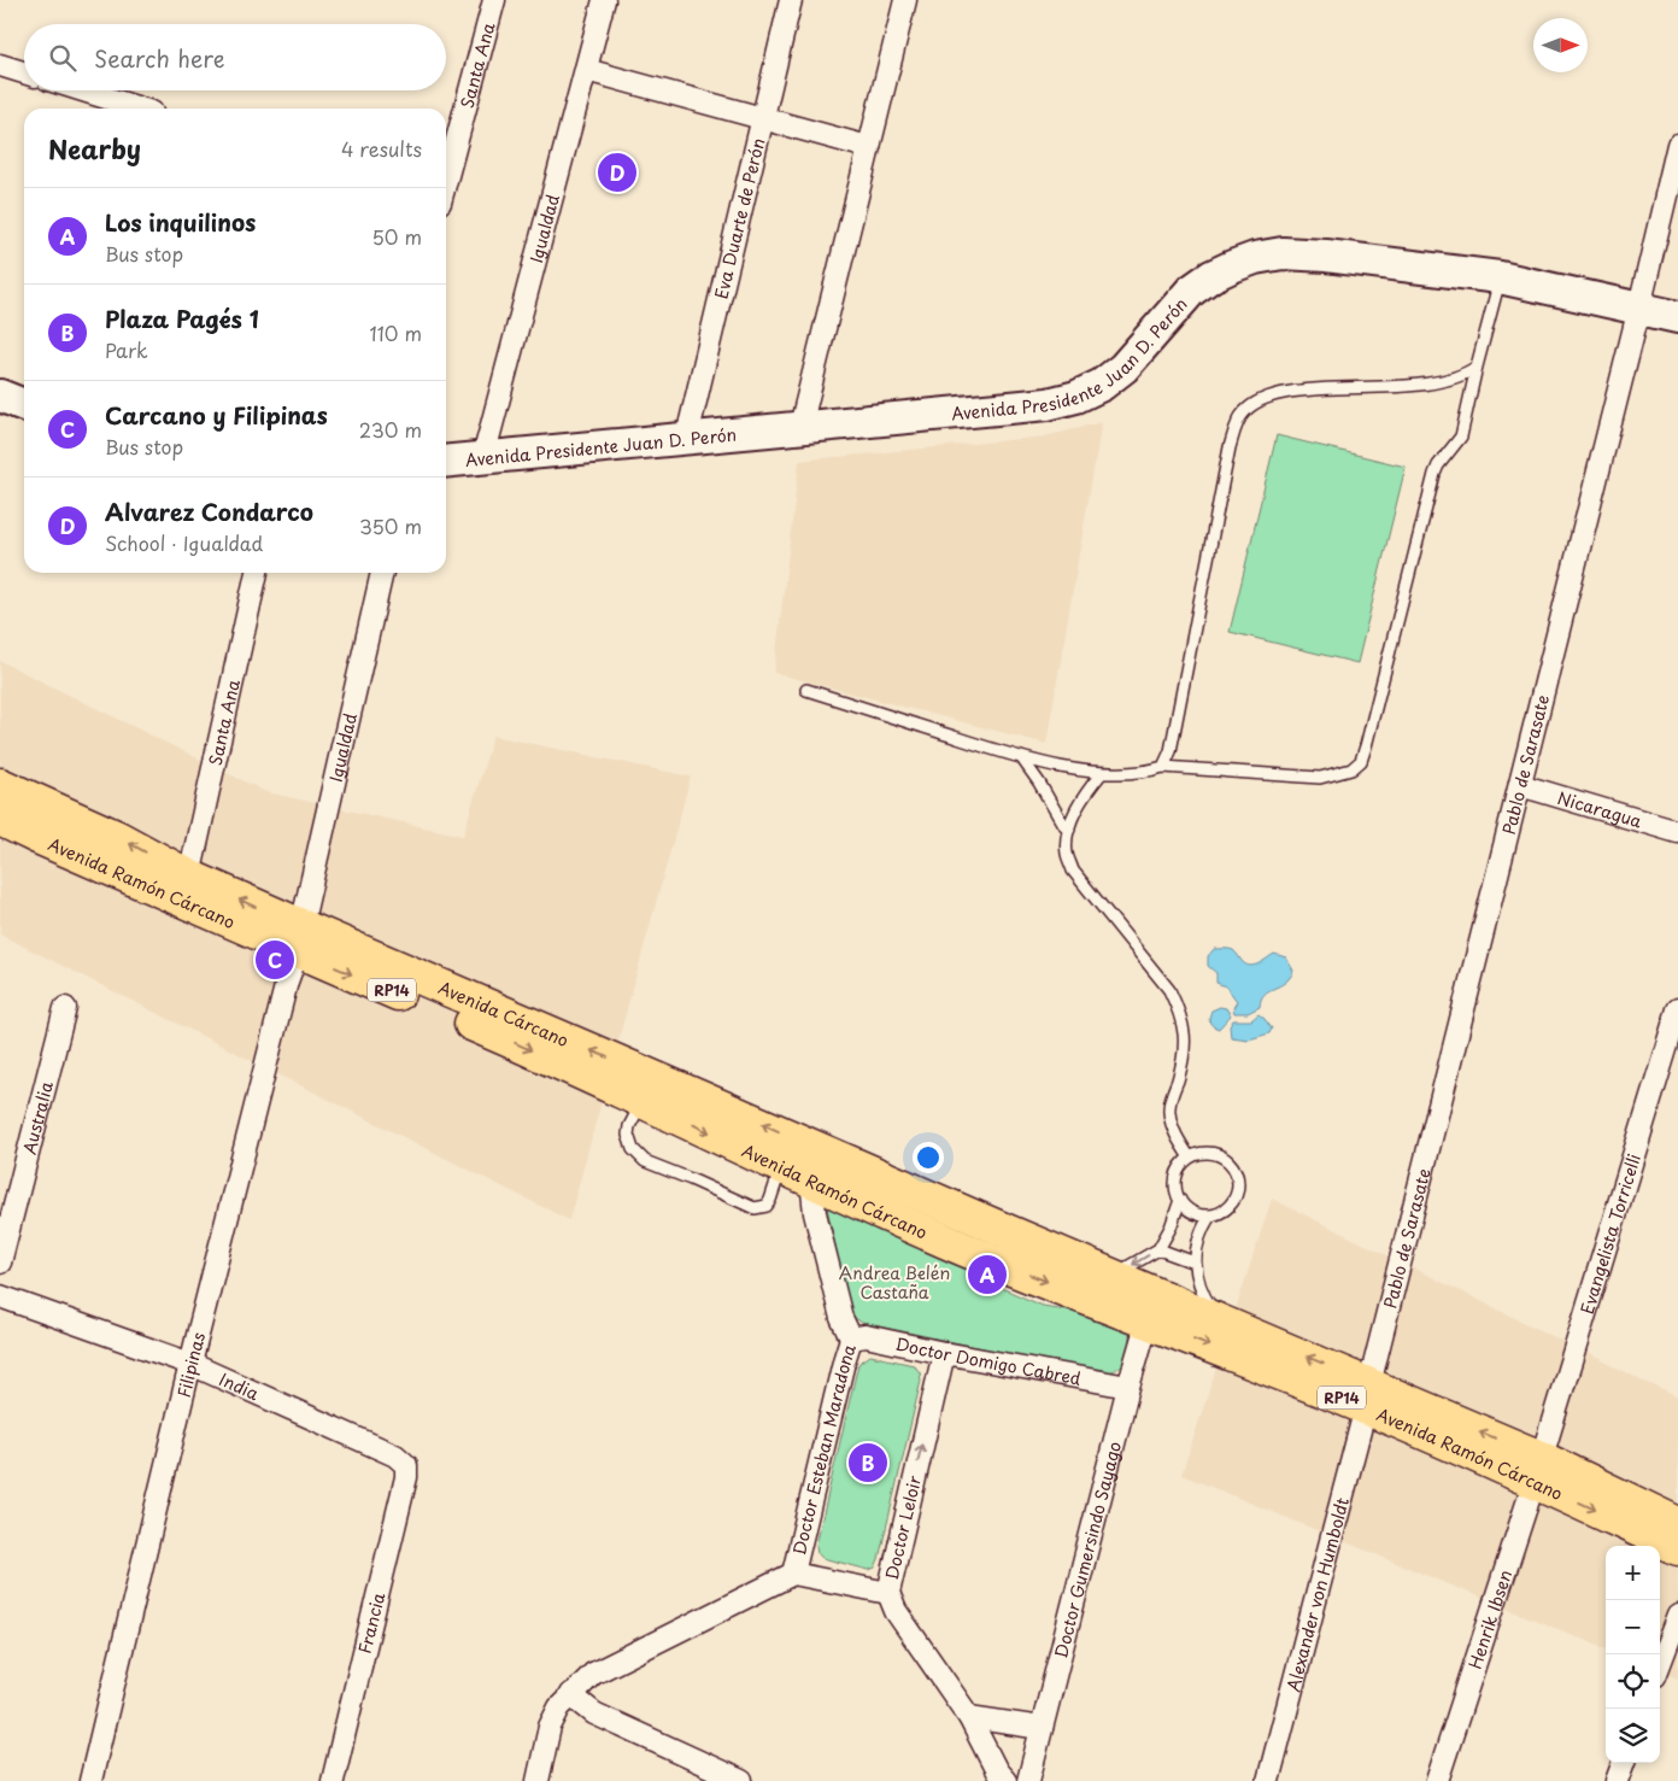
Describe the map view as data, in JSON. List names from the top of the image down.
{
  "streets": {
    "main road": [
      "Avenida Presidente Juan D. Perón",
      "Avenida Ramón Cárcano",
      "RP14",
      "Avenida Cárcano"
    ],
    "street": [
      "Santa Ana",
      "Eva Duarte de Perón",
      "Igualdad",
      "Pablo de Sarasate",
      "Nicaragua",
      "Australia",
      "Evangelista Torricelli",
      "Doctor Domigo Cabred",
      "Filipinas",
      "India",
      "Doctor Esteban Maradona",
      "Doctor Leloir",
      "Doctor Gumersindo Sayago",
      "Alexander von Humboldt",
      "Henrik Ibsen",
      "Francia"
    ]
  },
  "crossings": [
    ["Santa Ana", "Avenida Ramón Cárcano"],
    ["Santa Ana", "Avenida Cárcano"],
    ["Eva Duarte de Perón", "Avenida Presidente Juan D. Perón"],
    ["Igualdad", "Avenida Presidente Juan D. Perón"],
    ["Igualdad", "Avenida Ramón Cárcano"],
    ["Igualdad", "Avenida Cárcano"],
    ["Igualdad", "Filipinas"],
    ["Avenida Presidente Juan D. Perón", "Pablo de Sarasate"],
    ["Pablo de Sarasate", "Nicaragua"],
    ["Pablo de Sarasate", "Avenida Ramón Cárcano"],
    ["Pablo de Sarasate", "Alexander von Humboldt"],
    ["Avenida Ramón Cárcano", "Avenida Cárcano"],
    ["Avenida Ramón Cárcano", "Evangelista Torricelli"],
    ["Avenida Ramón Cárcano", "Filipinas"],
    ["Avenida Ramón Cárcano", "Doctor Esteban Maradona"],
    ["Avenida Ramón Cárcano", "Doctor Gumersindo Sayago"],
    ["Avenida Ramón Cárcano", "Alexander von Humboldt"],
    ["Avenida Ramón Cárcano", "Henrik Ibsen"],
    ["Avenida Cárcano", "Filipinas"],
    ["Evangelista Torricelli", "Henrik Ibsen"],
    ["Doctor Domigo Cabred", "Doctor Esteban Maradona"],
    ["Doctor Domigo Cabred", "Doctor Leloir"],
    ["Doctor Domigo Cabred", "Doctor Gumersindo Sayago"],
    ["Filipinas", "India"],
    ["India", "Francia"],
    ["Doctor Esteban Maradona", "Doctor Leloir"]
  ],
  "one_way": ["Doctor Leloir"],
  "parks": ["Andrea Belén Castaña"],
  "north": "right",
  "page": {
    "search": "Search here",
    "heading": ["Nearby", "4 results"],
    "pins": [
      "D",
      "C",
      "A",
      "B"
    ],
    "list": [
      {
        "mark": "A",
        "name": "Los inquilinos",
        "note": "Bus stop",
        "value": "50 m"
      },
      {
        "mark": "B",
        "name": "Plaza Pagés 1",
        "note": "Park",
        "value": "110 m"
      },
      {
        "mark": "C",
        "name": "Carcano y Filipinas",
        "note": "Bus stop",
        "value": "230 m"
      },
      {
        "mark": "D",
        "name": "Alvarez Condarco",
        "note": "School · Igualdad",
        "value": "350 m"
      }
    ],
    "map_buttons": ["+", "−"]
  }
}
